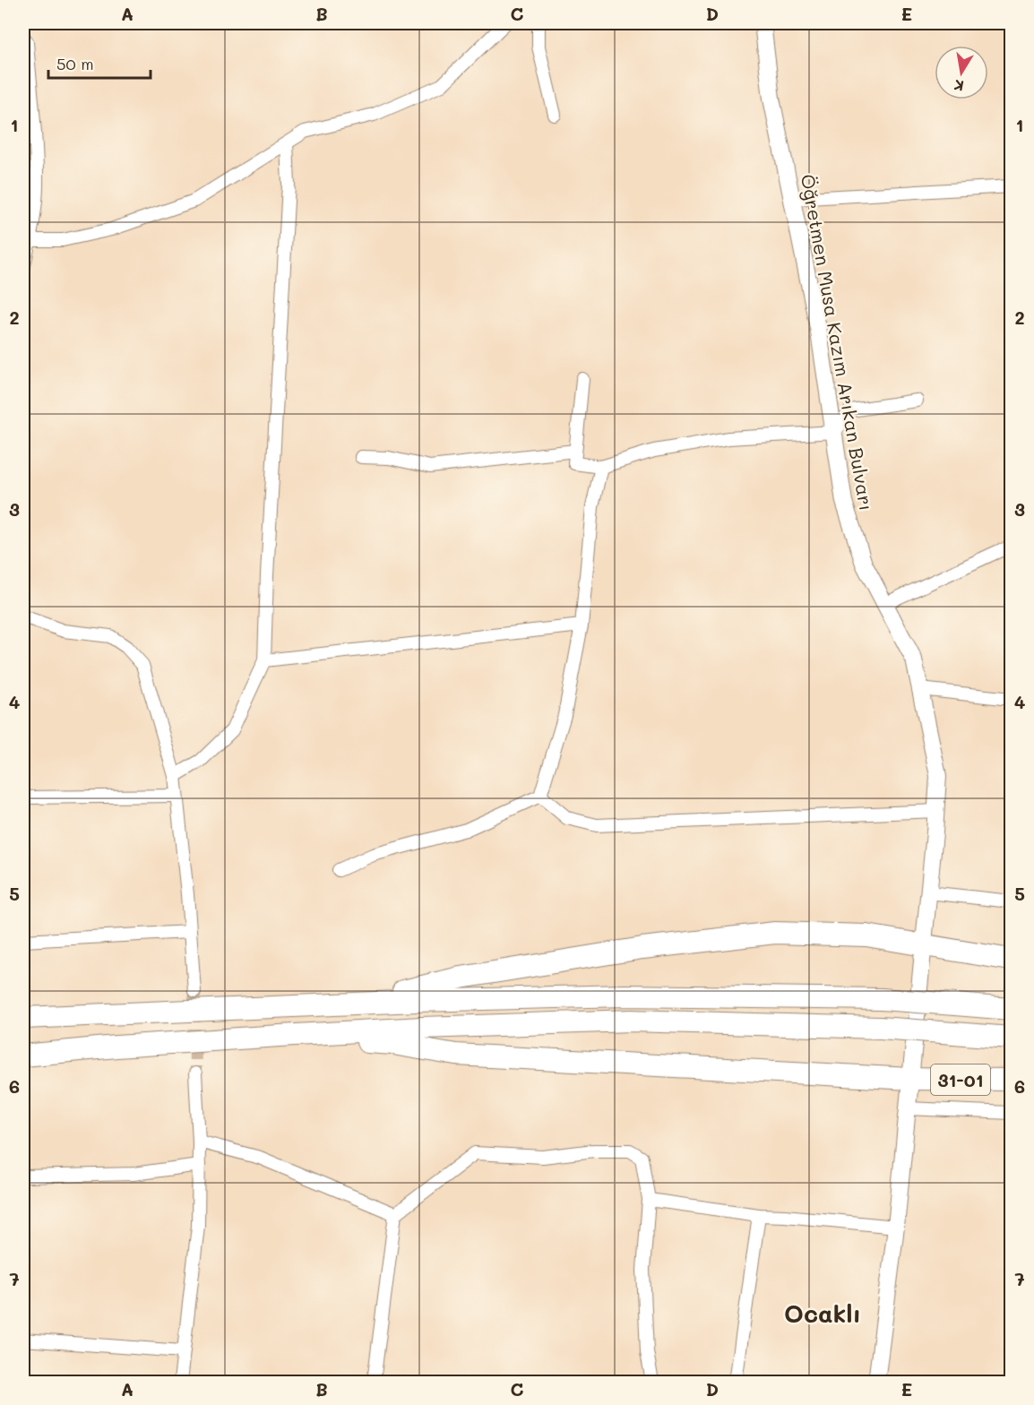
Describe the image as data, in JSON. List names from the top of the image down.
{
  "streets": {
    "highway": ["31-01"],
    "street": ["Öğretmen Musa Kazım Arıkan Bulvarı"]
  },
  "crossings": [
    ["Öğretmen Musa Kazım Arıkan Bulvarı", "31-01"]
  ],
  "districts": ["Ocaklı"],
  "scale_bar": "50 m",
  "north": "bottom",
  "grid": {
    "columns": [
      "A",
      "B",
      "C",
      "D",
      "E"
    ],
    "rows": [
      "1",
      "2",
      "3",
      "4",
      "5",
      "6",
      "7"
    ]
  }
}
